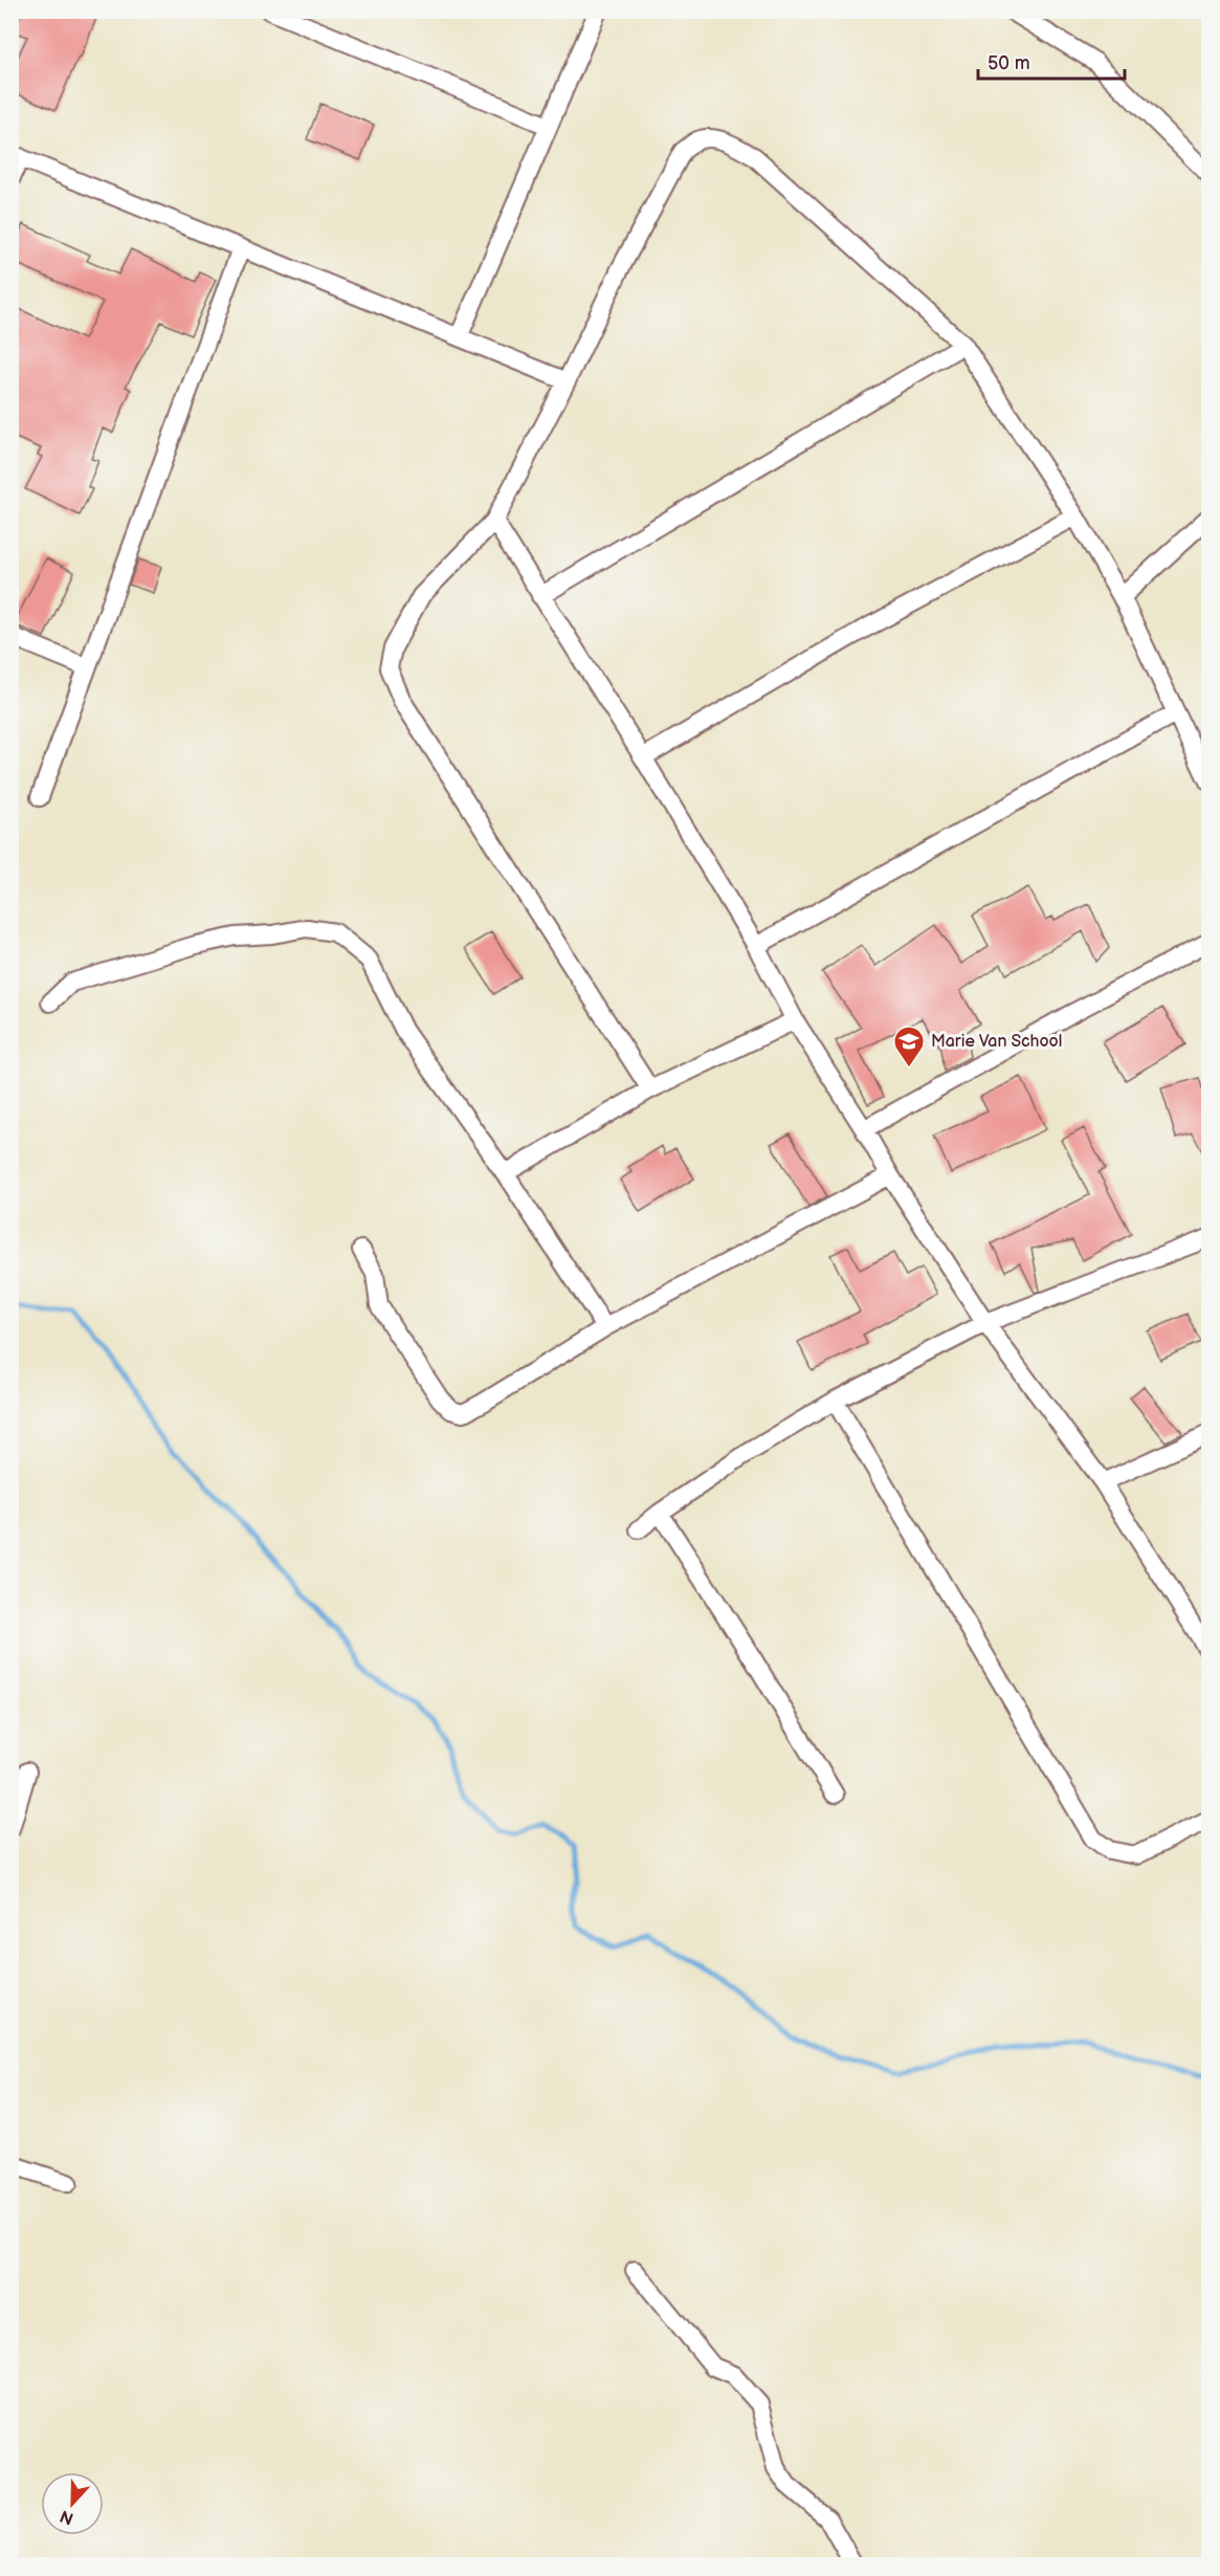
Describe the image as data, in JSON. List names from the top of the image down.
{
  "places": {
    "school or university": ["Marie Van School"]
  },
  "scale_bar": "50 m",
  "north": "bottom"
}
